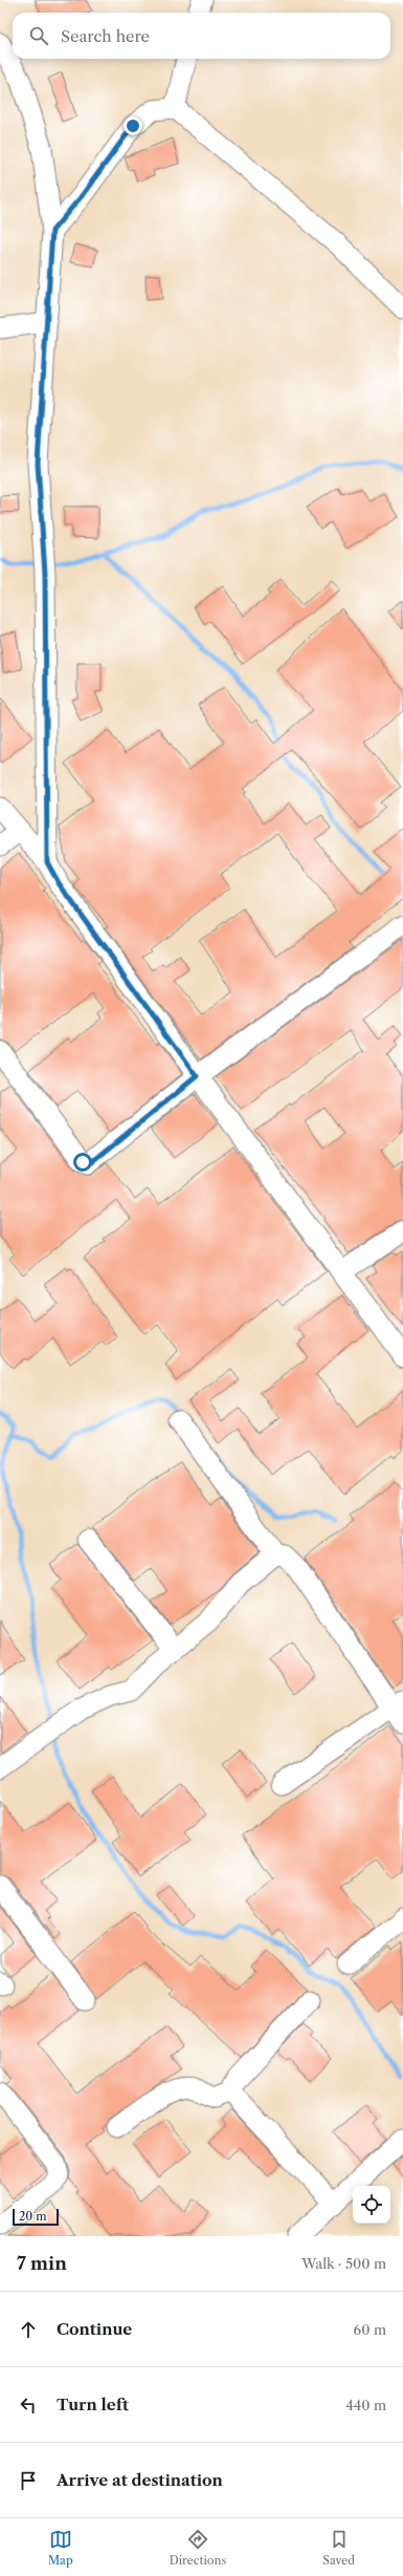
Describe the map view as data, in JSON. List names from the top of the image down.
{
  "scale_bar": "20 m",
  "page": {
    "search": "Search here",
    "scale": "20 m",
    "heading": ["7 min", "Walk · 500 m"],
    "list": [
      ["Continue", "60 m"],
      ["Turn left", "440 m"],
      "Arrive at destination"
    ],
    "nav": ["Map", "Directions", "Saved"]
  }
}
